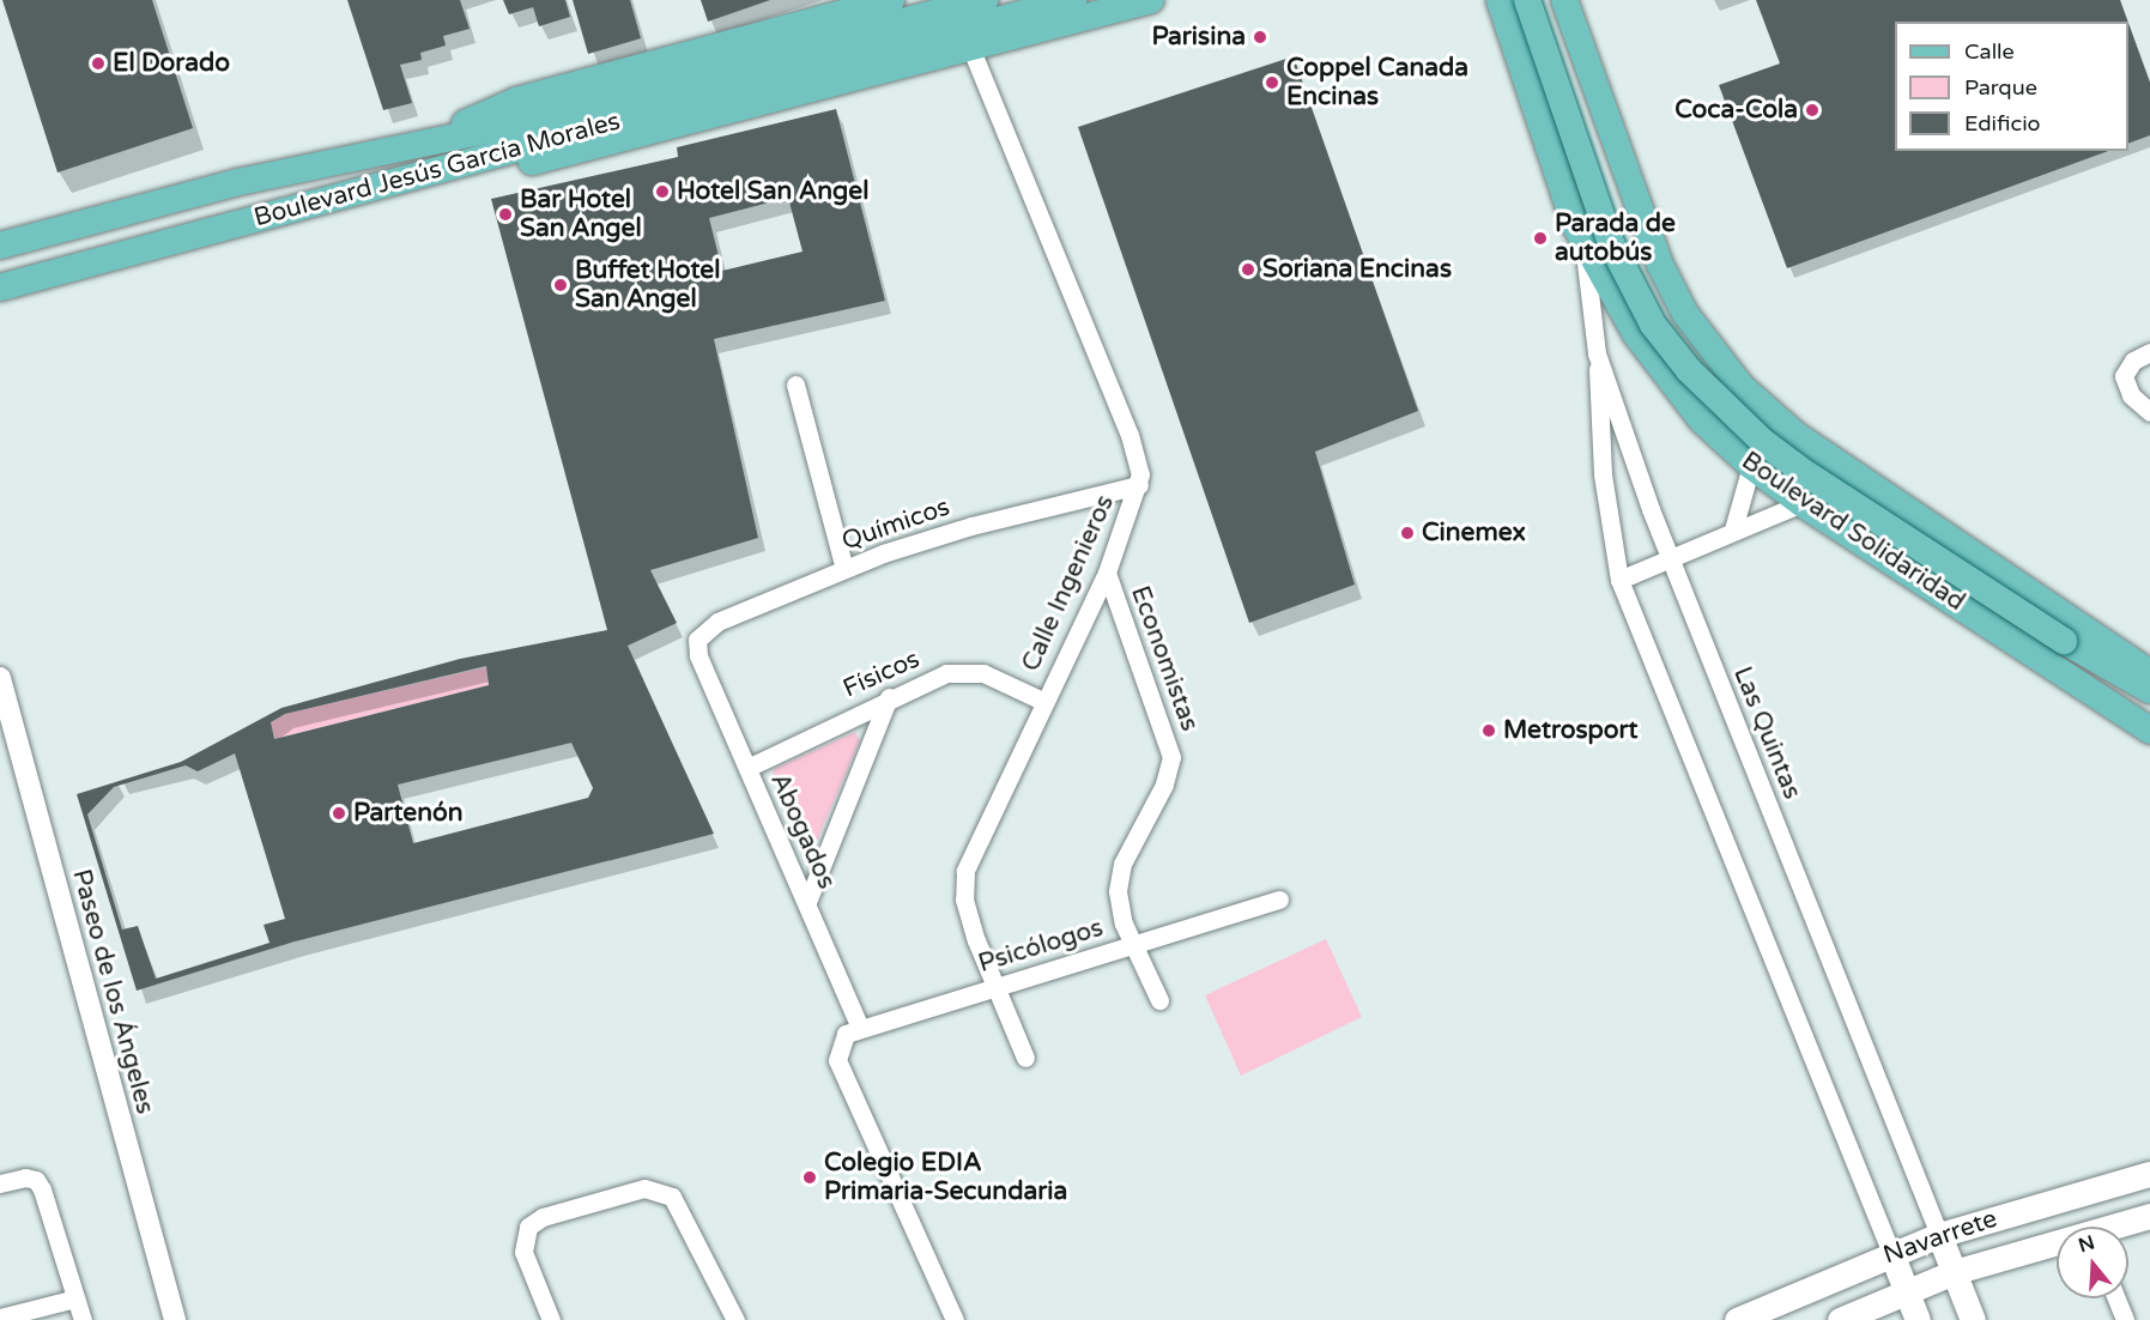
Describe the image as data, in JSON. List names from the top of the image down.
{
  "streets": {
    "main road": ["Boulevard Jesús García Morales", "Boulevard Solidaridad", "Navarrete"],
    "street": [
      "Químicos",
      "Calle Ingenieros",
      "Economistas",
      "Físicos",
      "Las Quintas",
      "Abogados",
      "Psicólogos",
      "Paseo de los Ángeles"
    ]
  },
  "crossings": [
    ["Químicos", "Calle Ingenieros"],
    ["Químicos", "Abogados"],
    ["Boulevard Solidaridad", "Las Quintas"],
    ["Calle Ingenieros", "Economistas"],
    ["Calle Ingenieros", "Físicos"],
    ["Calle Ingenieros", "Psicólogos"],
    ["Economistas", "Psicólogos"],
    ["Físicos", "Abogados"],
    ["Las Quintas", "Navarrete"],
    ["Abogados", "Psicólogos"]
  ],
  "places": [
    "Parisina",
    "El Dorado",
    "Coppel Canada Encinas",
    "Coca-Cola",
    "Hotel San Angel",
    "Bar Hotel San Angel",
    "Parada de autobús",
    "Soriana Encinas",
    "Buffet Hotel San Angel",
    "Cinemex",
    "Metrosport",
    "Partenón",
    "Colegio EDIA Primaria-Secundaria"
  ],
  "legend": ["Calle", "Parque", "Edificio"],
  "north": "top"
}
